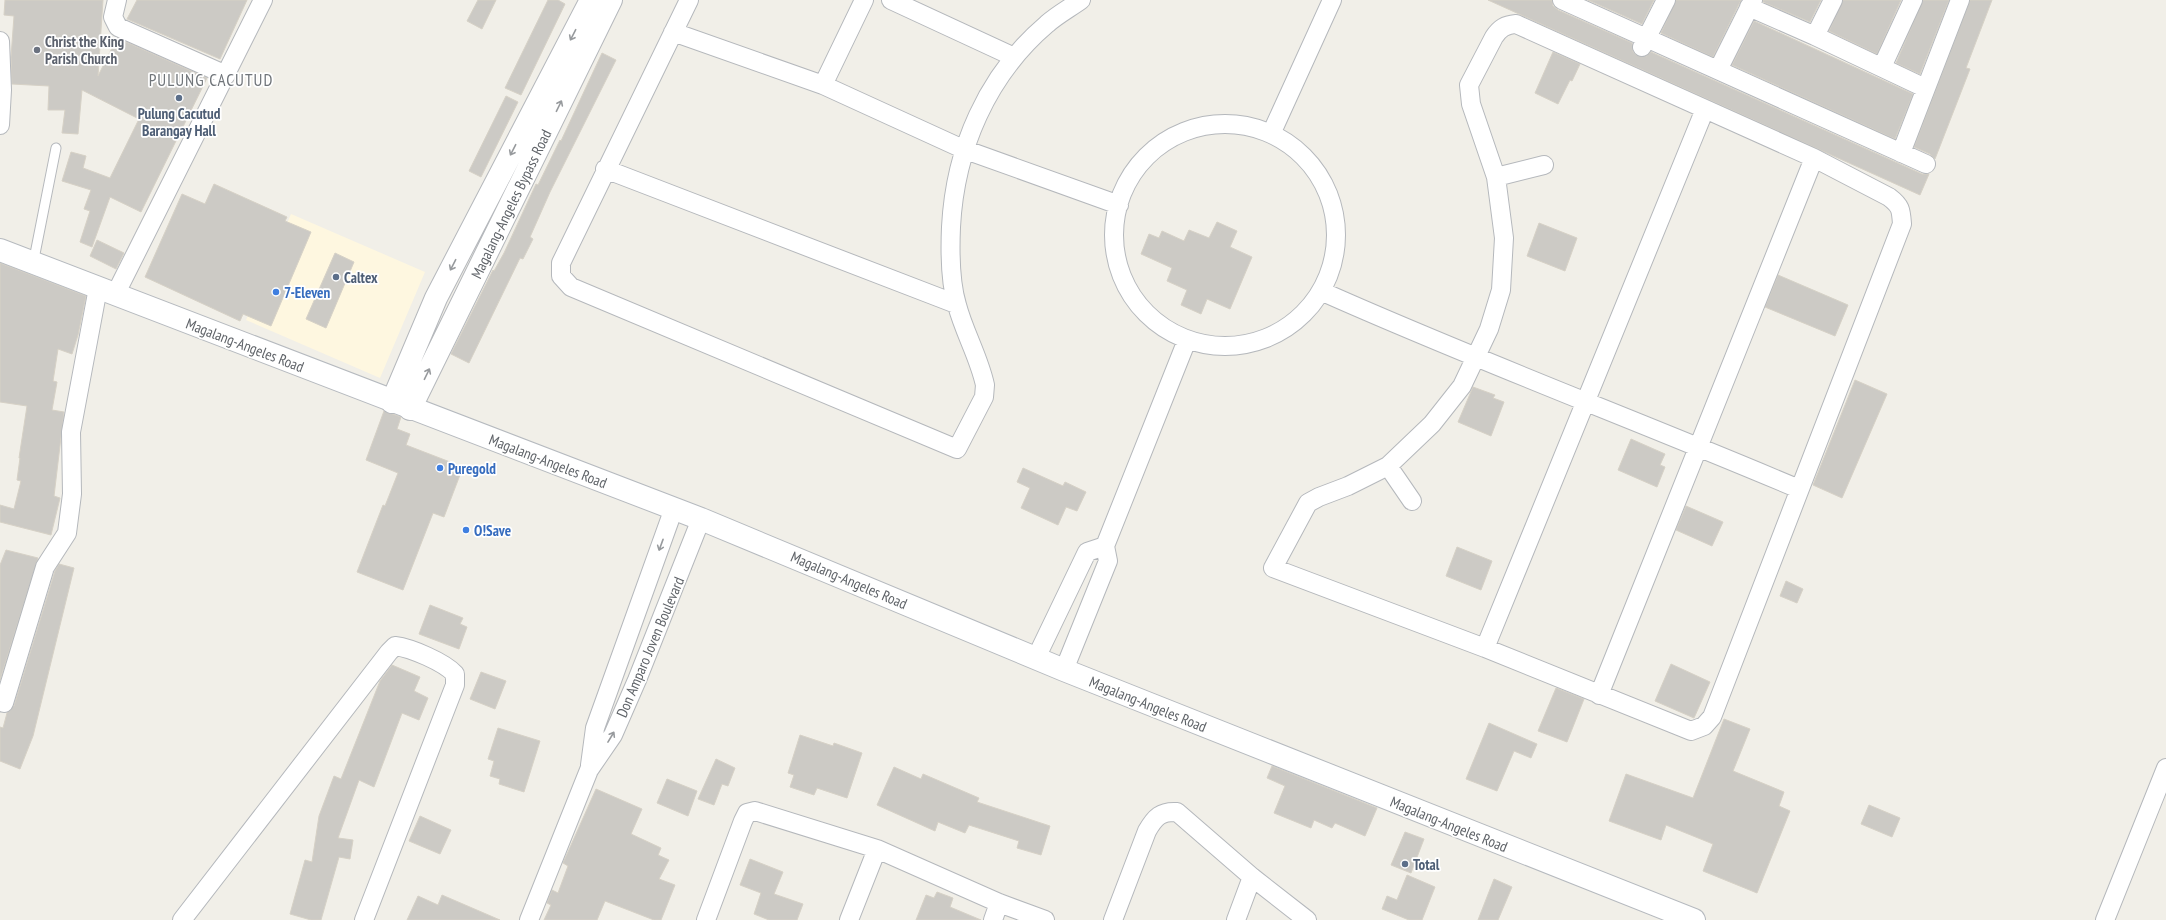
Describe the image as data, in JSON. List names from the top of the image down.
{
  "streets": {
    "main road": ["Magalang-Angeles Bypass Road", "Magalang-Angeles Road"],
    "street": ["Don Amparo Joven Boulevard"]
  },
  "crossings": [
    ["Magalang-Angeles Bypass Road", "Magalang-Angeles Road"],
    ["Magalang-Angeles Road", "Don Amparo Joven Boulevard"]
  ],
  "districts": ["PULUNG CACUTUD"],
  "places": [
    "Christ the King Parish Church",
    "Pulung Cacutud Barangay Hall",
    "Caltex",
    "7-Eleven",
    "Puregold",
    "O!Save",
    "Total"
  ]
}
